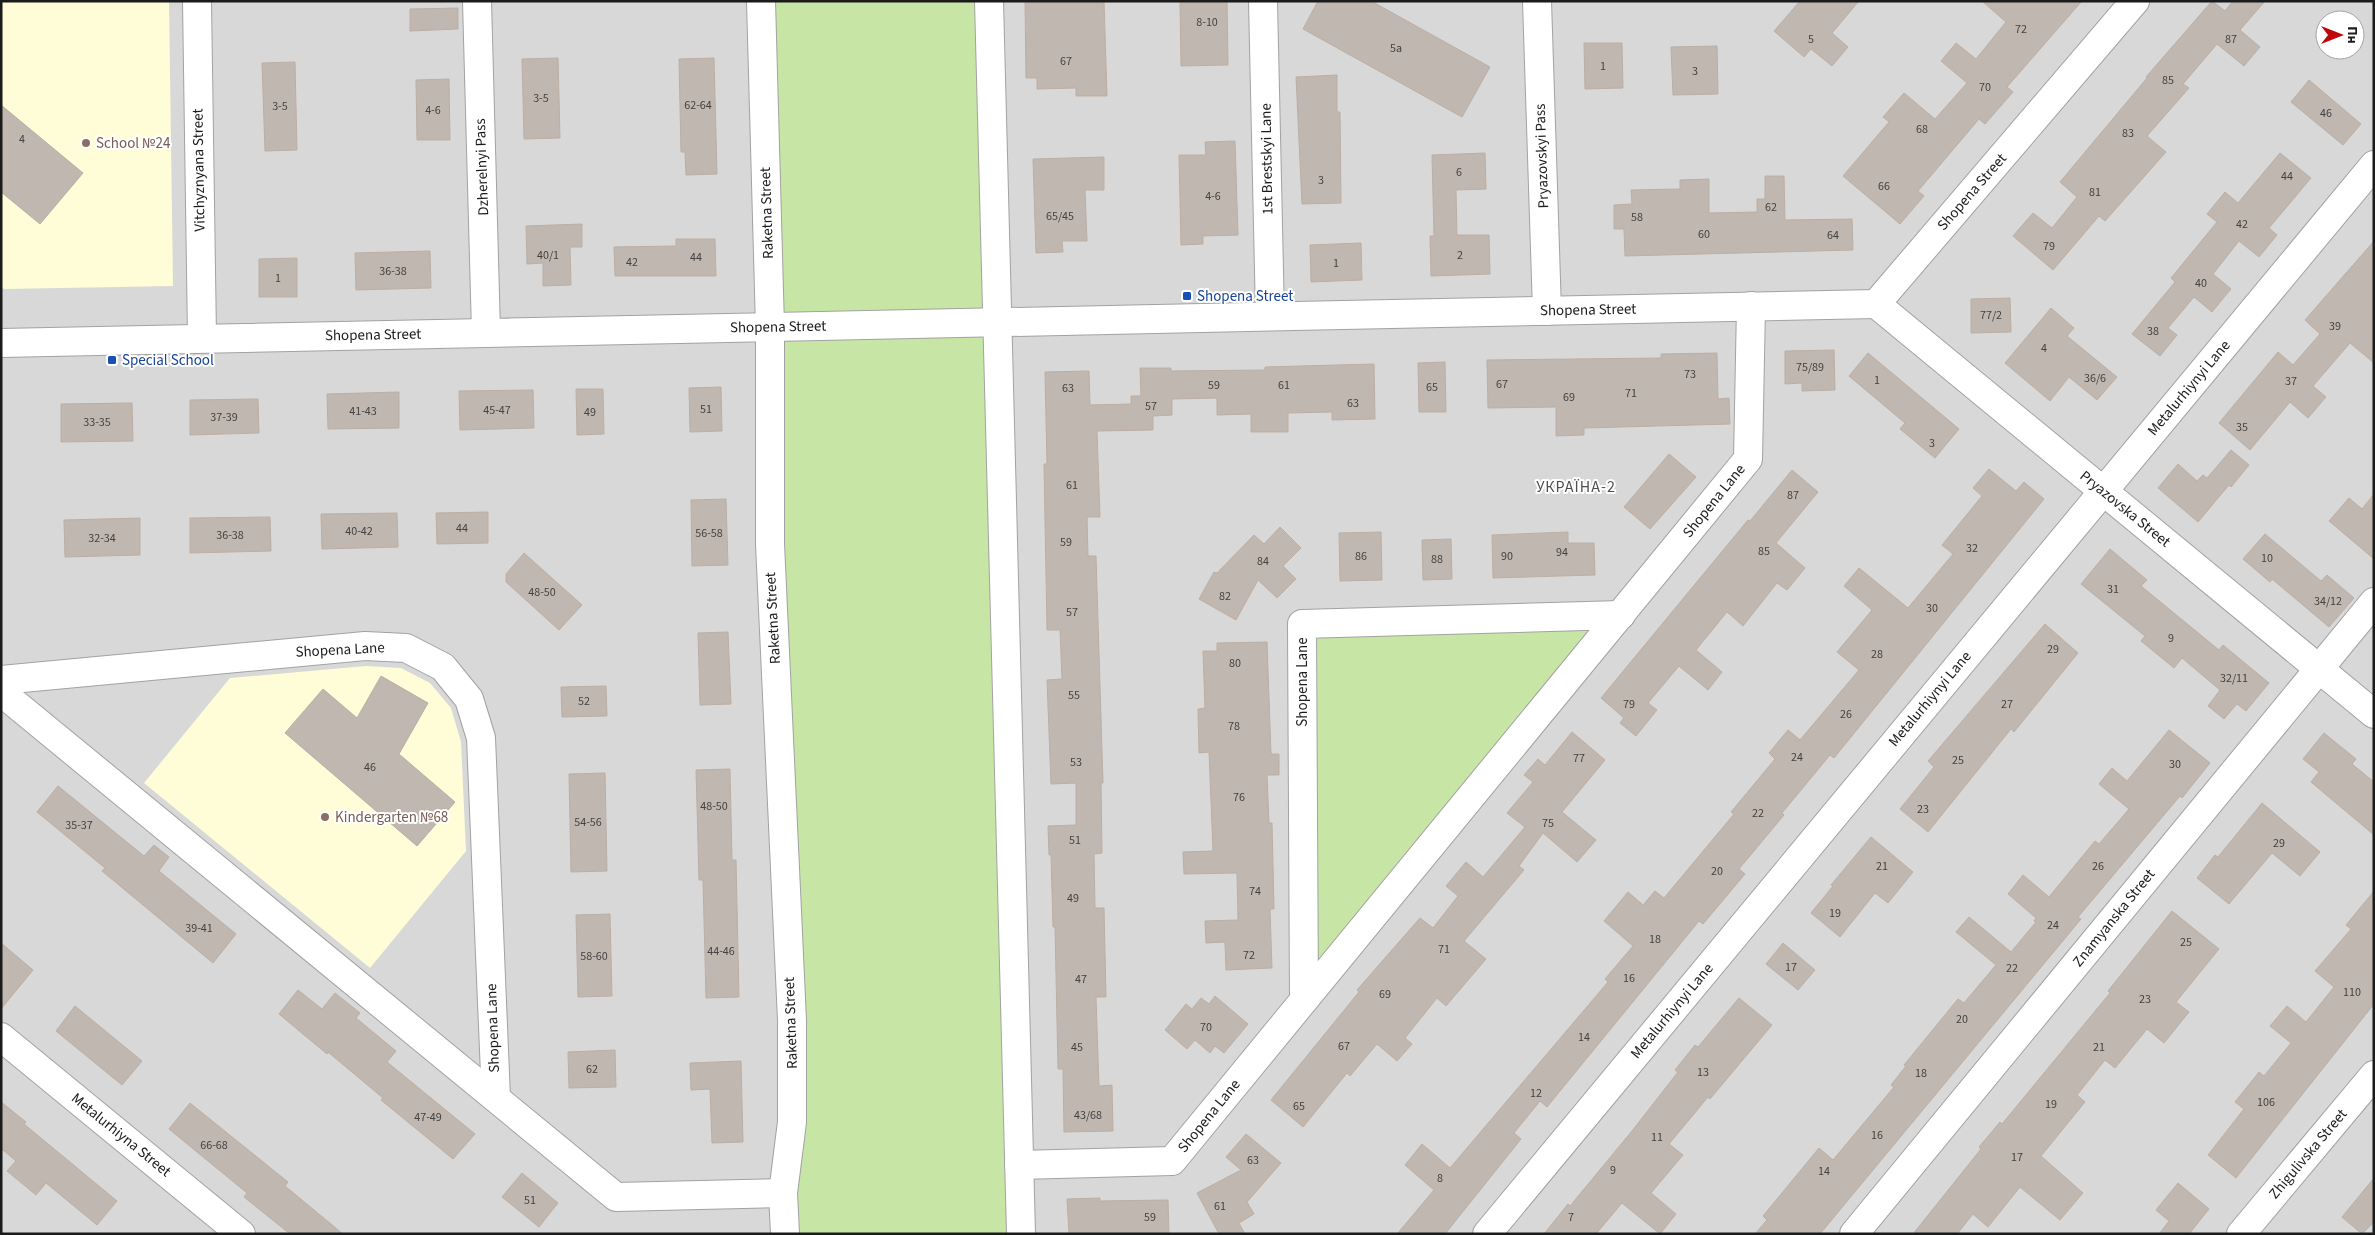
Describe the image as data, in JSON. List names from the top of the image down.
{
  "streets": {
    "street": [
      "Pryazovskyi Pass",
      "1st Brestskyi Lane",
      "Dzherelnyi Pass",
      "Vitchyznyana Street",
      "Shopena Street",
      "Raketna Street",
      "Metalurhiynyi Lane",
      "Shopena Lane",
      "Pryazovska Street",
      "Znamyanska Street",
      "Metalurhiyna Street",
      "Zhigulivska Street"
    ]
  },
  "crossings": [
    ["Pryazovskyi Pass", "Shopena Street"],
    ["1st Brestskyi Lane", "Shopena Street"],
    ["Dzherelnyi Pass", "Shopena Street"],
    ["Vitchyznyana Street", "Shopena Street"],
    ["Shopena Street", "Raketna Street"],
    ["Shopena Street", "Shopena Lane"],
    ["Shopena Street", "Pryazovska Street"],
    ["Raketna Street", "Shopena Lane"],
    ["Metalurhiynyi Lane", "Pryazovska Street"],
    ["Pryazovska Street", "Znamyanska Street"]
  ],
  "districts": ["УКРАЇНА-2"],
  "places": {
    "other": ["School №24", "Kindergarten №68"],
    "transit": ["Shopena Street", "Special School"]
  },
  "house_numbers": [
    "8-10",
    "72",
    "5",
    "87",
    "5а",
    "67",
    "1",
    "3",
    "85",
    "70",
    "3-5",
    "62-64",
    "3-5",
    "4-6",
    "46",
    "68",
    "83",
    "4",
    "6",
    "44",
    "3",
    "66",
    "81",
    "4-6",
    "62",
    "65/45",
    "58",
    "42",
    "60",
    "64",
    "79",
    "40/1",
    "2",
    "44",
    "42",
    "1",
    "36-38",
    "1",
    "40",
    "77/2",
    "39",
    "38",
    "4",
    "75/89",
    "73",
    "36/6",
    "1",
    "37",
    "67",
    "59",
    "61",
    "65",
    "63",
    "71",
    "69",
    "63",
    "57",
    "51",
    "45-47",
    "41-43",
    "49",
    "37-39",
    "33-35",
    "35",
    "3",
    "61",
    "87",
    "44",
    "40-42",
    "56-58",
    "36-38",
    "32-34",
    "59",
    "32",
    "85",
    "94",
    "86",
    "90",
    "10",
    "88",
    "84",
    "31",
    "48-50",
    "82",
    "34/12",
    "30",
    "57",
    "9",
    "29",
    "28",
    "80",
    "32/11",
    "55",
    "52",
    "79",
    "27",
    "26",
    "78",
    "24",
    "77",
    "25",
    "53",
    "30",
    "46",
    "76",
    "48-50",
    "23",
    "22",
    "54-56",
    "75",
    "35-37",
    "51",
    "29",
    "21",
    "26",
    "20",
    "74",
    "49",
    "19",
    "24",
    "39-41",
    "18",
    "25",
    "71",
    "44-46",
    "72",
    "58-60",
    "17",
    "22",
    "16",
    "47",
    "110",
    "69",
    "23",
    "20",
    "70",
    "14",
    "67",
    "45",
    "21",
    "62",
    "13",
    "18",
    "12",
    "106",
    "19",
    "65",
    "43/68",
    "47-49",
    "16",
    "11",
    "66-68",
    "17",
    "63",
    "9",
    "14",
    "8",
    "51",
    "61",
    "59",
    "7"
  ],
  "north": "right"
}
